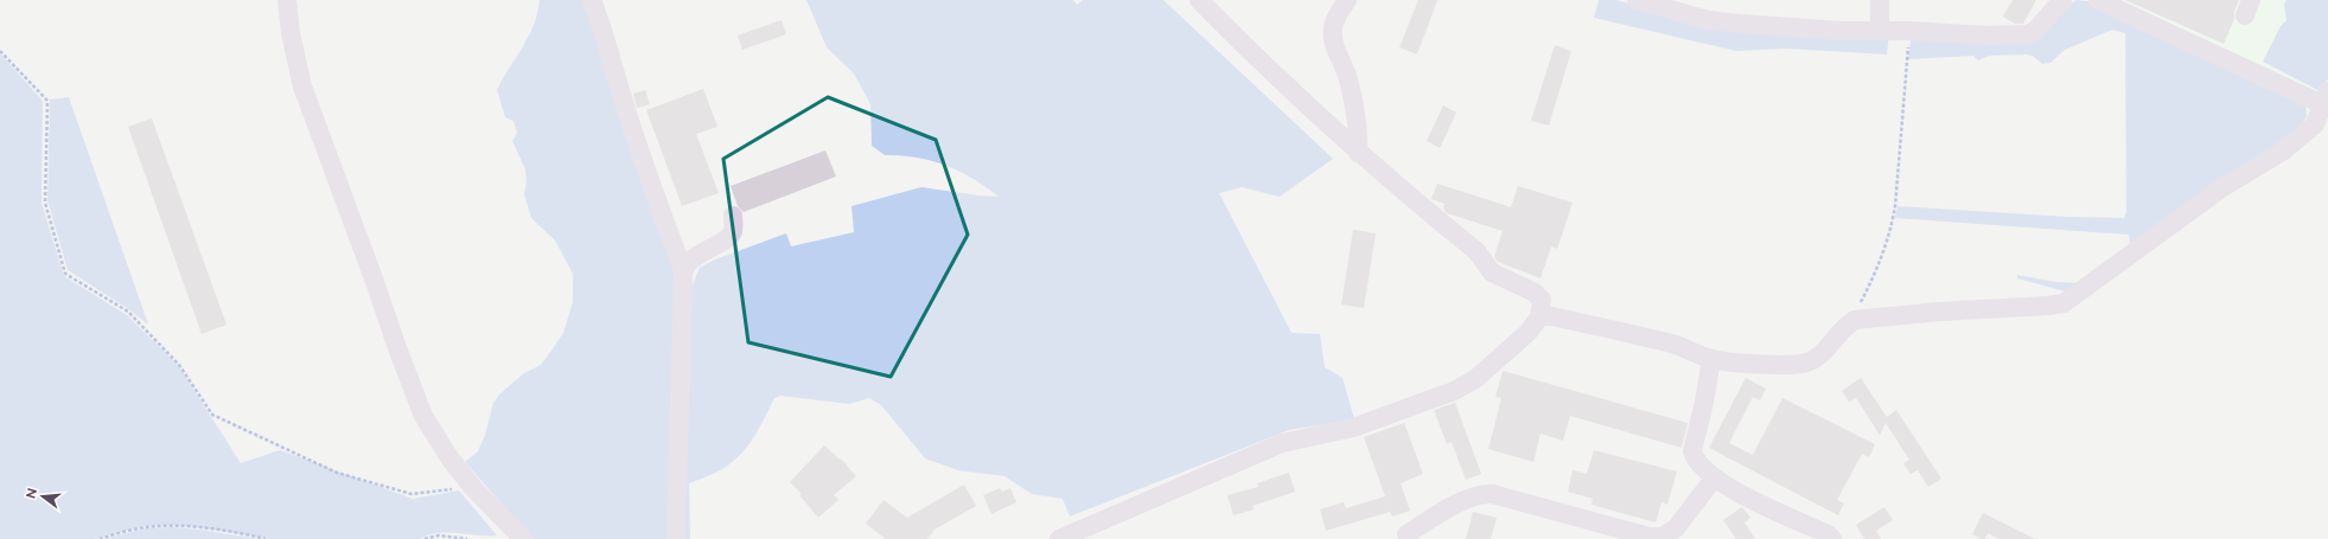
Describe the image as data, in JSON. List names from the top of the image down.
{
  "north": "left"
}
